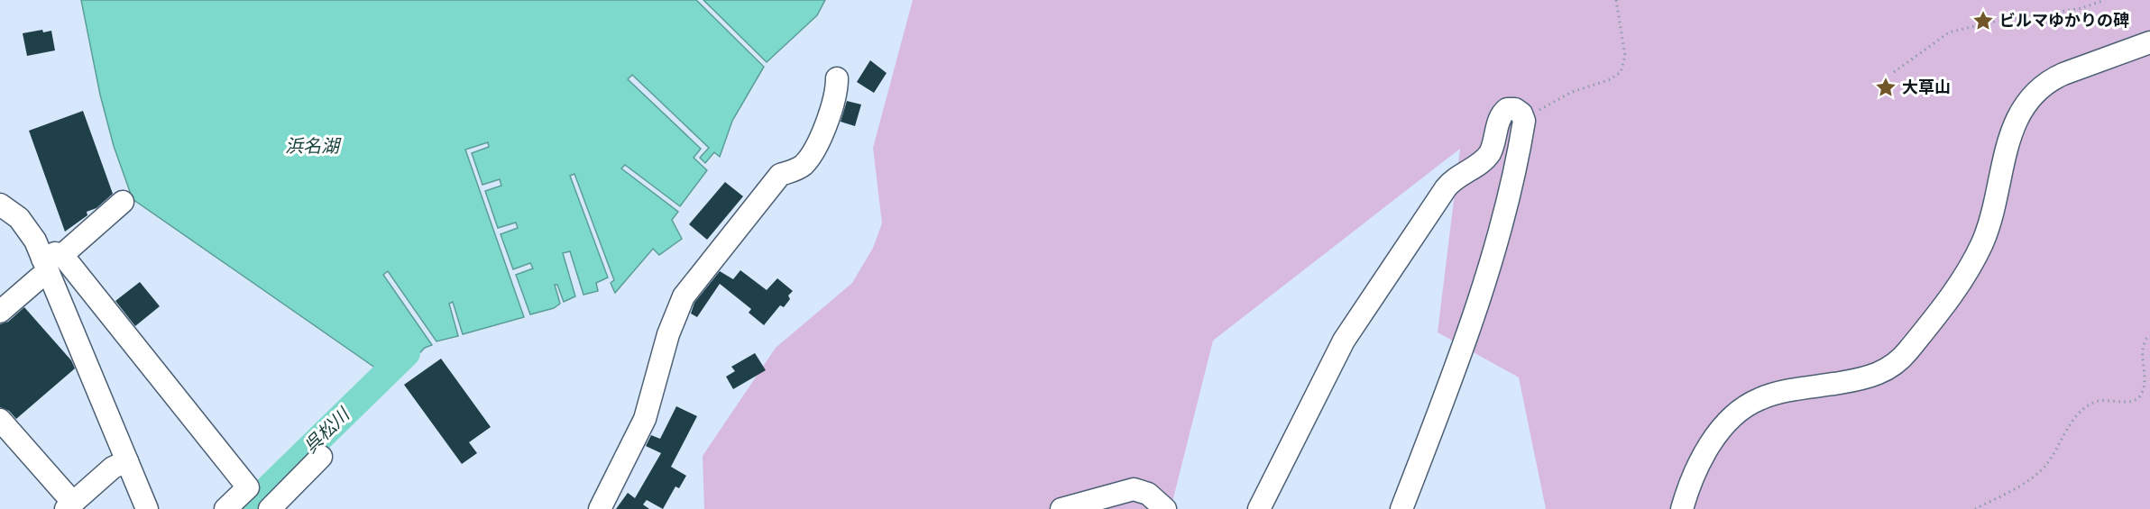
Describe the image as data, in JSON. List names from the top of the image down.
{
  "water": ["浜名湖", "呉松川"],
  "places": {
    "place": ["ビルマゆかりの碑", "大草山"]
  }
}
